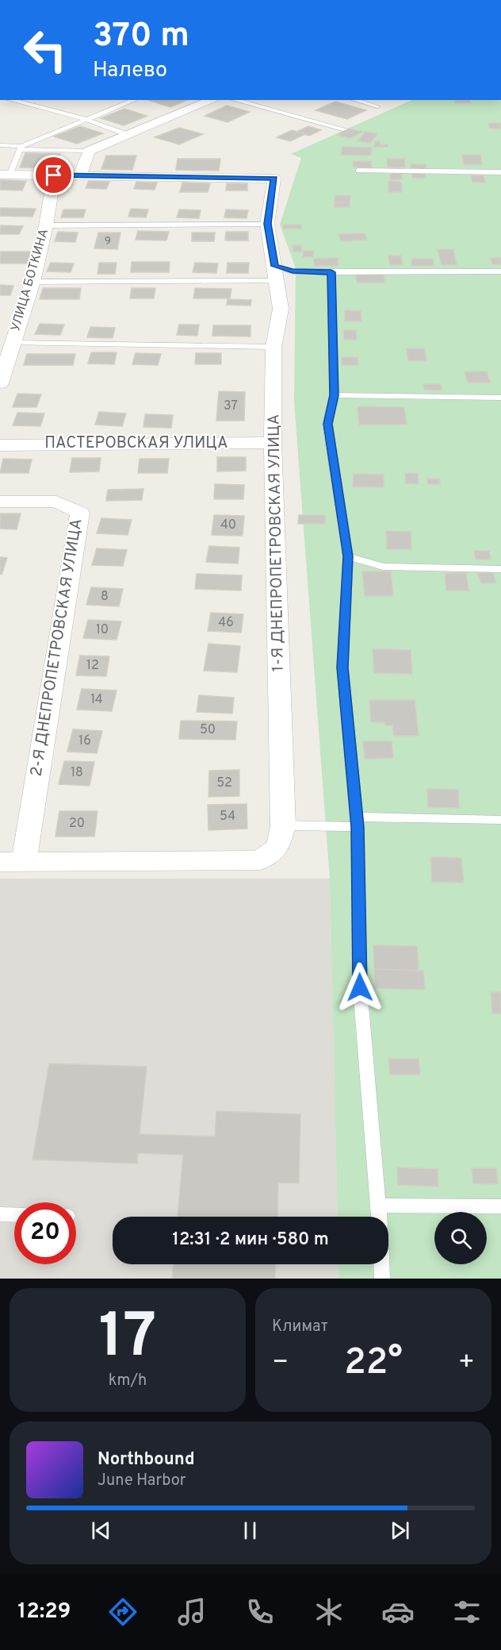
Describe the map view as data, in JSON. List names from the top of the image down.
{
  "streets": {
    "street": [
      "УЛИЦА БОТКИНА",
      "ПАСТЕРОВСКАЯ УЛИЦА",
      "1-Я ДНЕПРОПЕТРОВСКАЯ УЛИЦА",
      "2-Я ДНЕПРОПЕТРОВСКАЯ УЛИЦА"
    ]
  },
  "crossings": [
    ["УЛИЦА БОТКИНА", "1-Я ДНЕПРОПЕТРОВСКАЯ УЛИЦА"],
    ["ПАСТЕРОВСКАЯ УЛИЦА", "1-Я ДНЕПРОПЕТРОВСКАЯ УЛИЦА"],
    ["1-Я ДНЕПРОПЕТРОВСКАЯ УЛИЦА", "2-Я ДНЕПРОПЕТРОВСКАЯ УЛИЦА"]
  ],
  "house_numbers": [
    "9",
    "37",
    "40",
    "8",
    "46",
    "10",
    "12",
    "14",
    "50",
    "16",
    "18",
    "52",
    "54",
    "20"
  ],
  "page": {
    "turn": ["370 m", "Налево"],
    "limit": "20",
    "trip": "12:31 · 2 мин · 580 m",
    "tile": [
      ["17", "km/h"],
      "Климат"
    ],
    "heat": ["−", "22°", "+"],
    "song": ["Northbound", "June Harbor"],
    "tabs": "12:29"
  }
}
